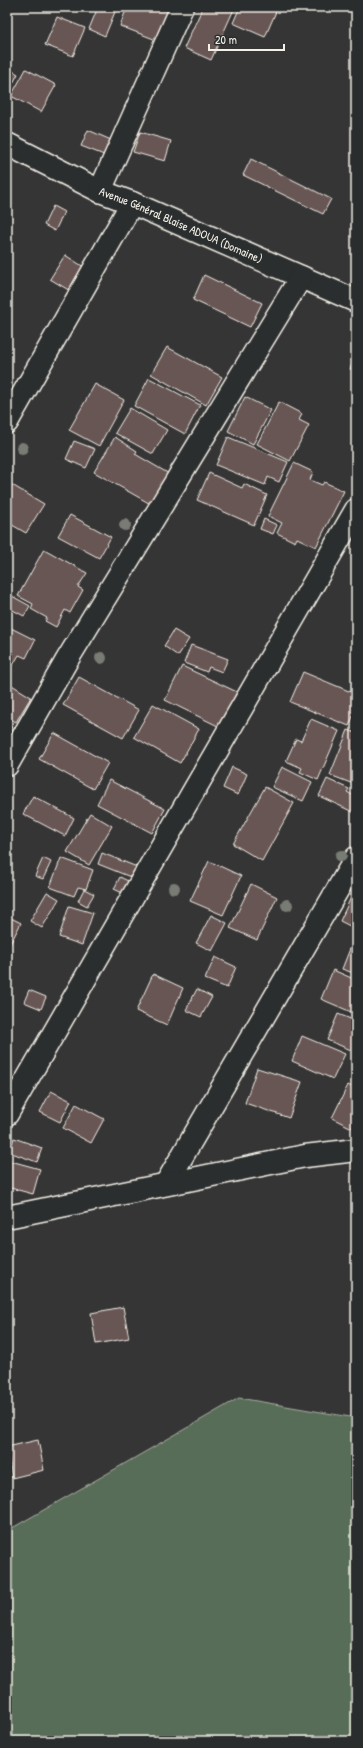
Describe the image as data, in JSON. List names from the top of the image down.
{
  "streets": {
    "street": ["Avenue Général Blaise ADOUA (Domaine)"]
  },
  "scale_bar": "20 m"
}
